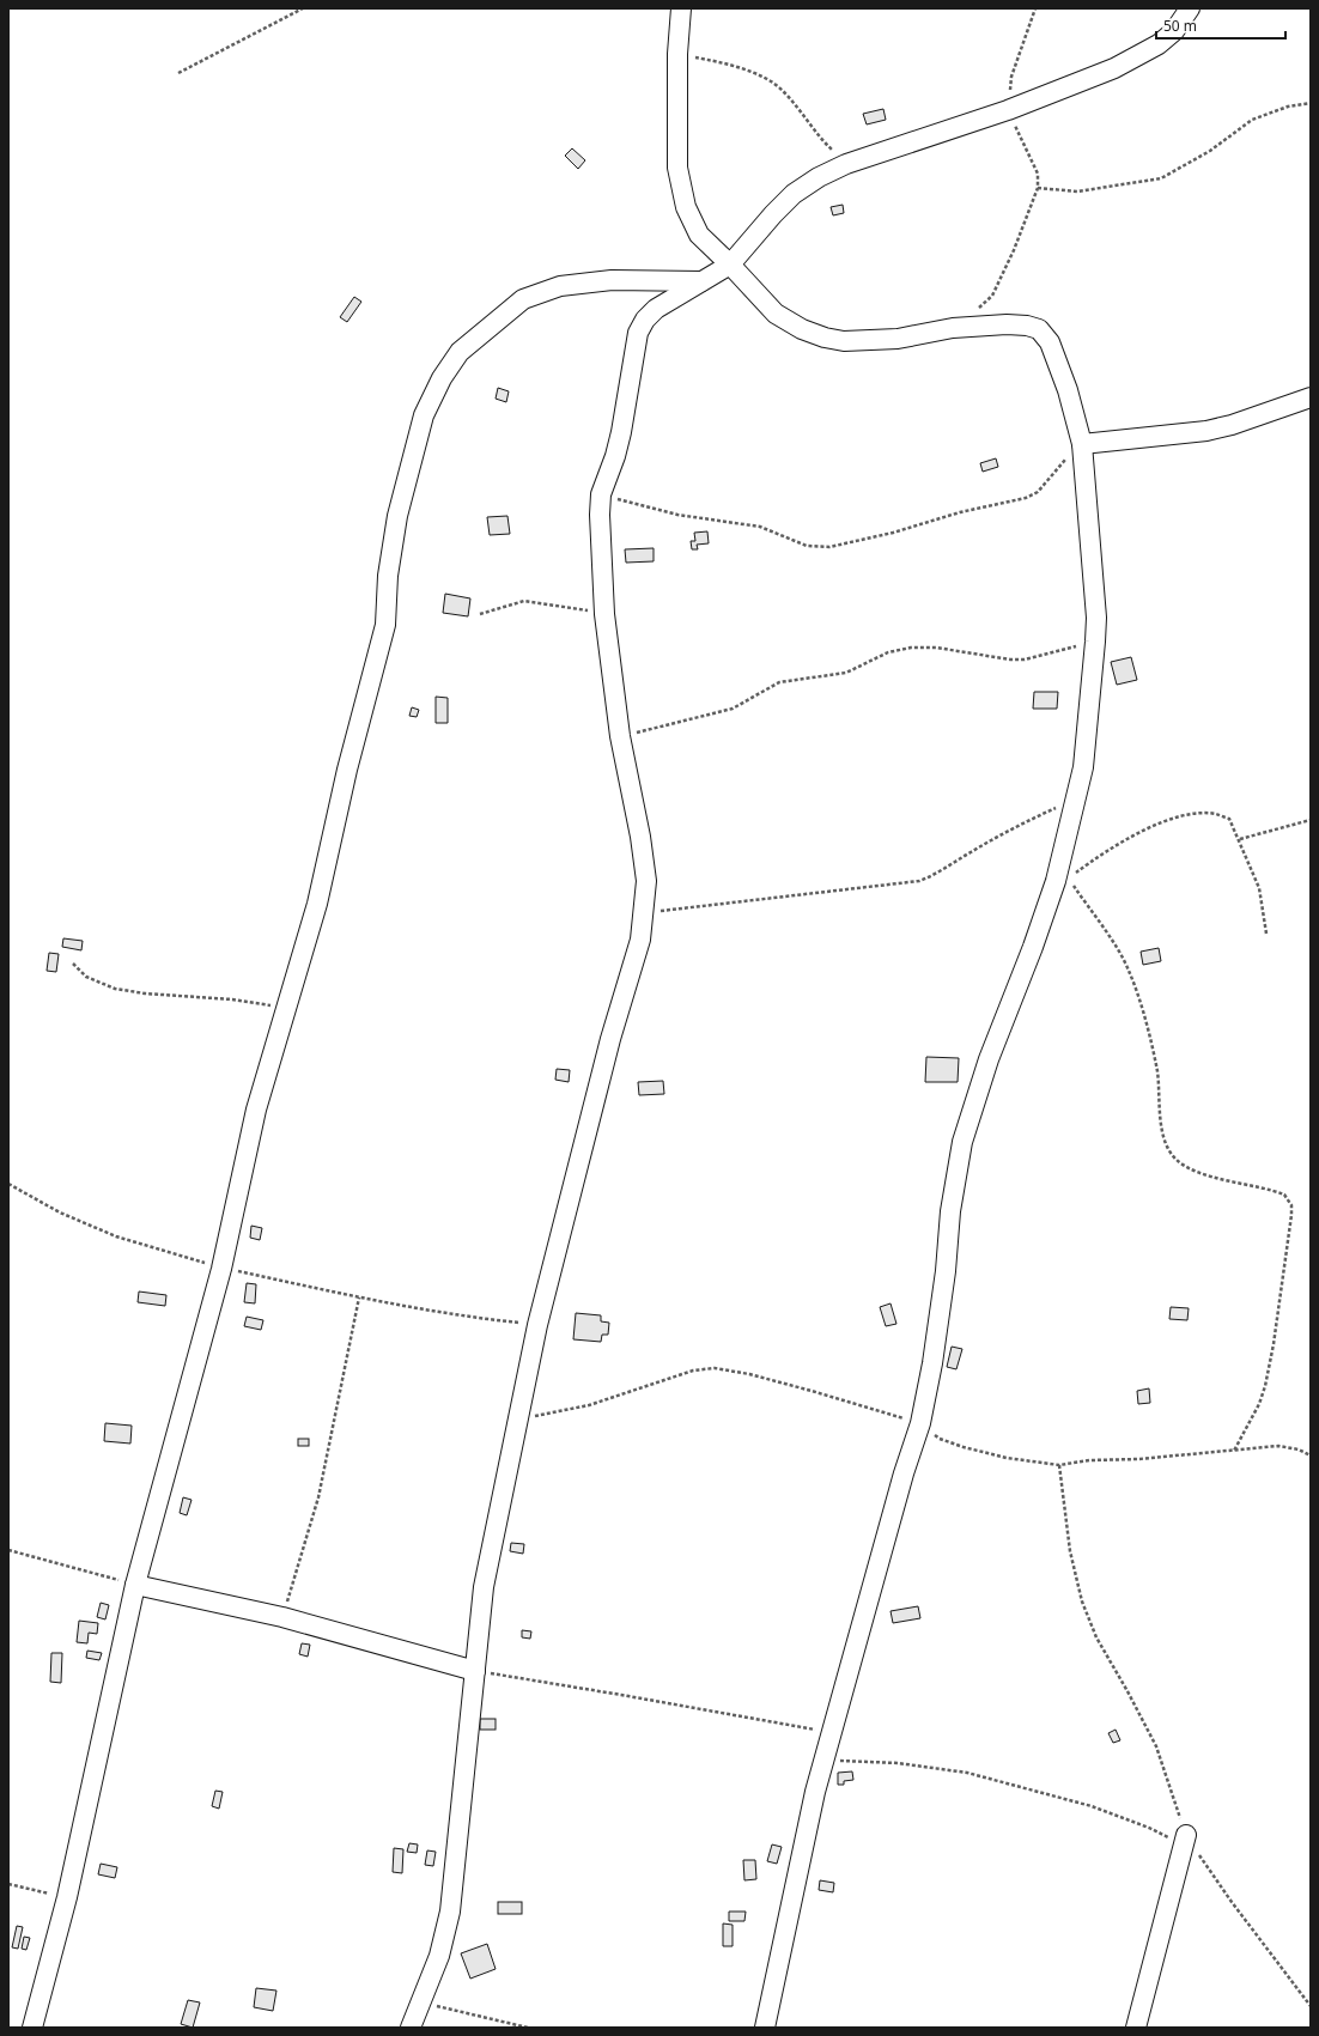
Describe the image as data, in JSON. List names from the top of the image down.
{
  "scale_bar": "50 m"
}
